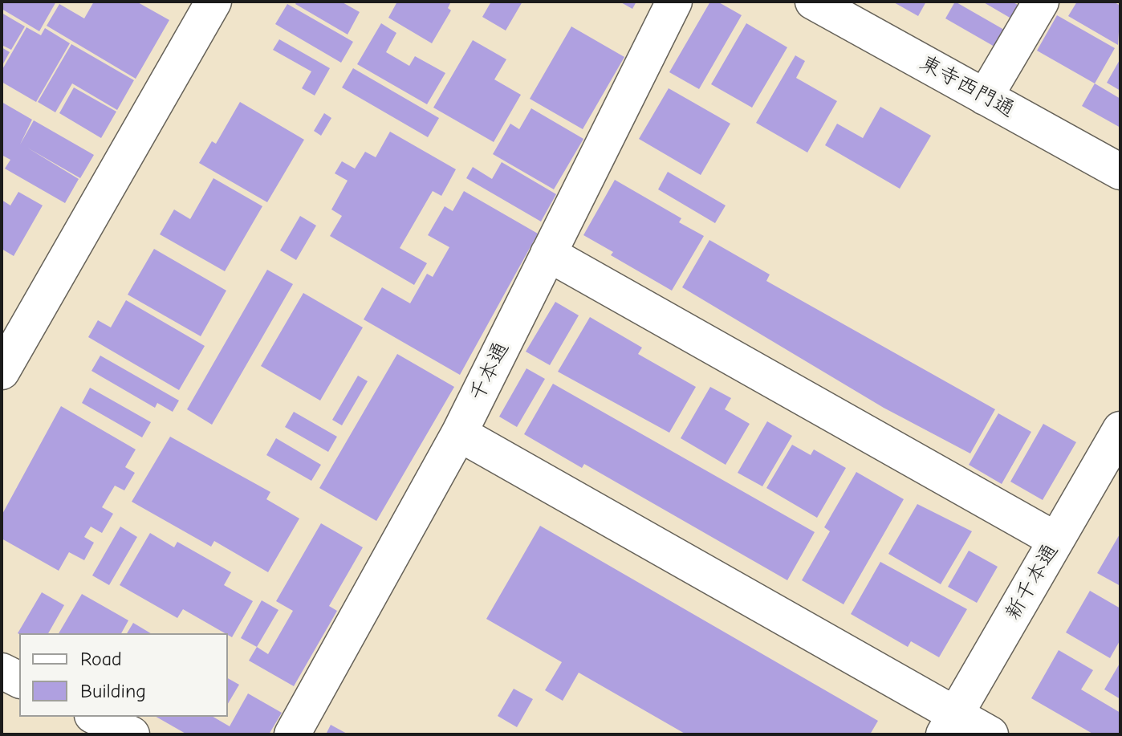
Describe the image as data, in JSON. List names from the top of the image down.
{
  "streets": {
    "street": ["東寺西門通", "千本通", "新千本通"]
  },
  "legend": ["Road", "Building"]
}
